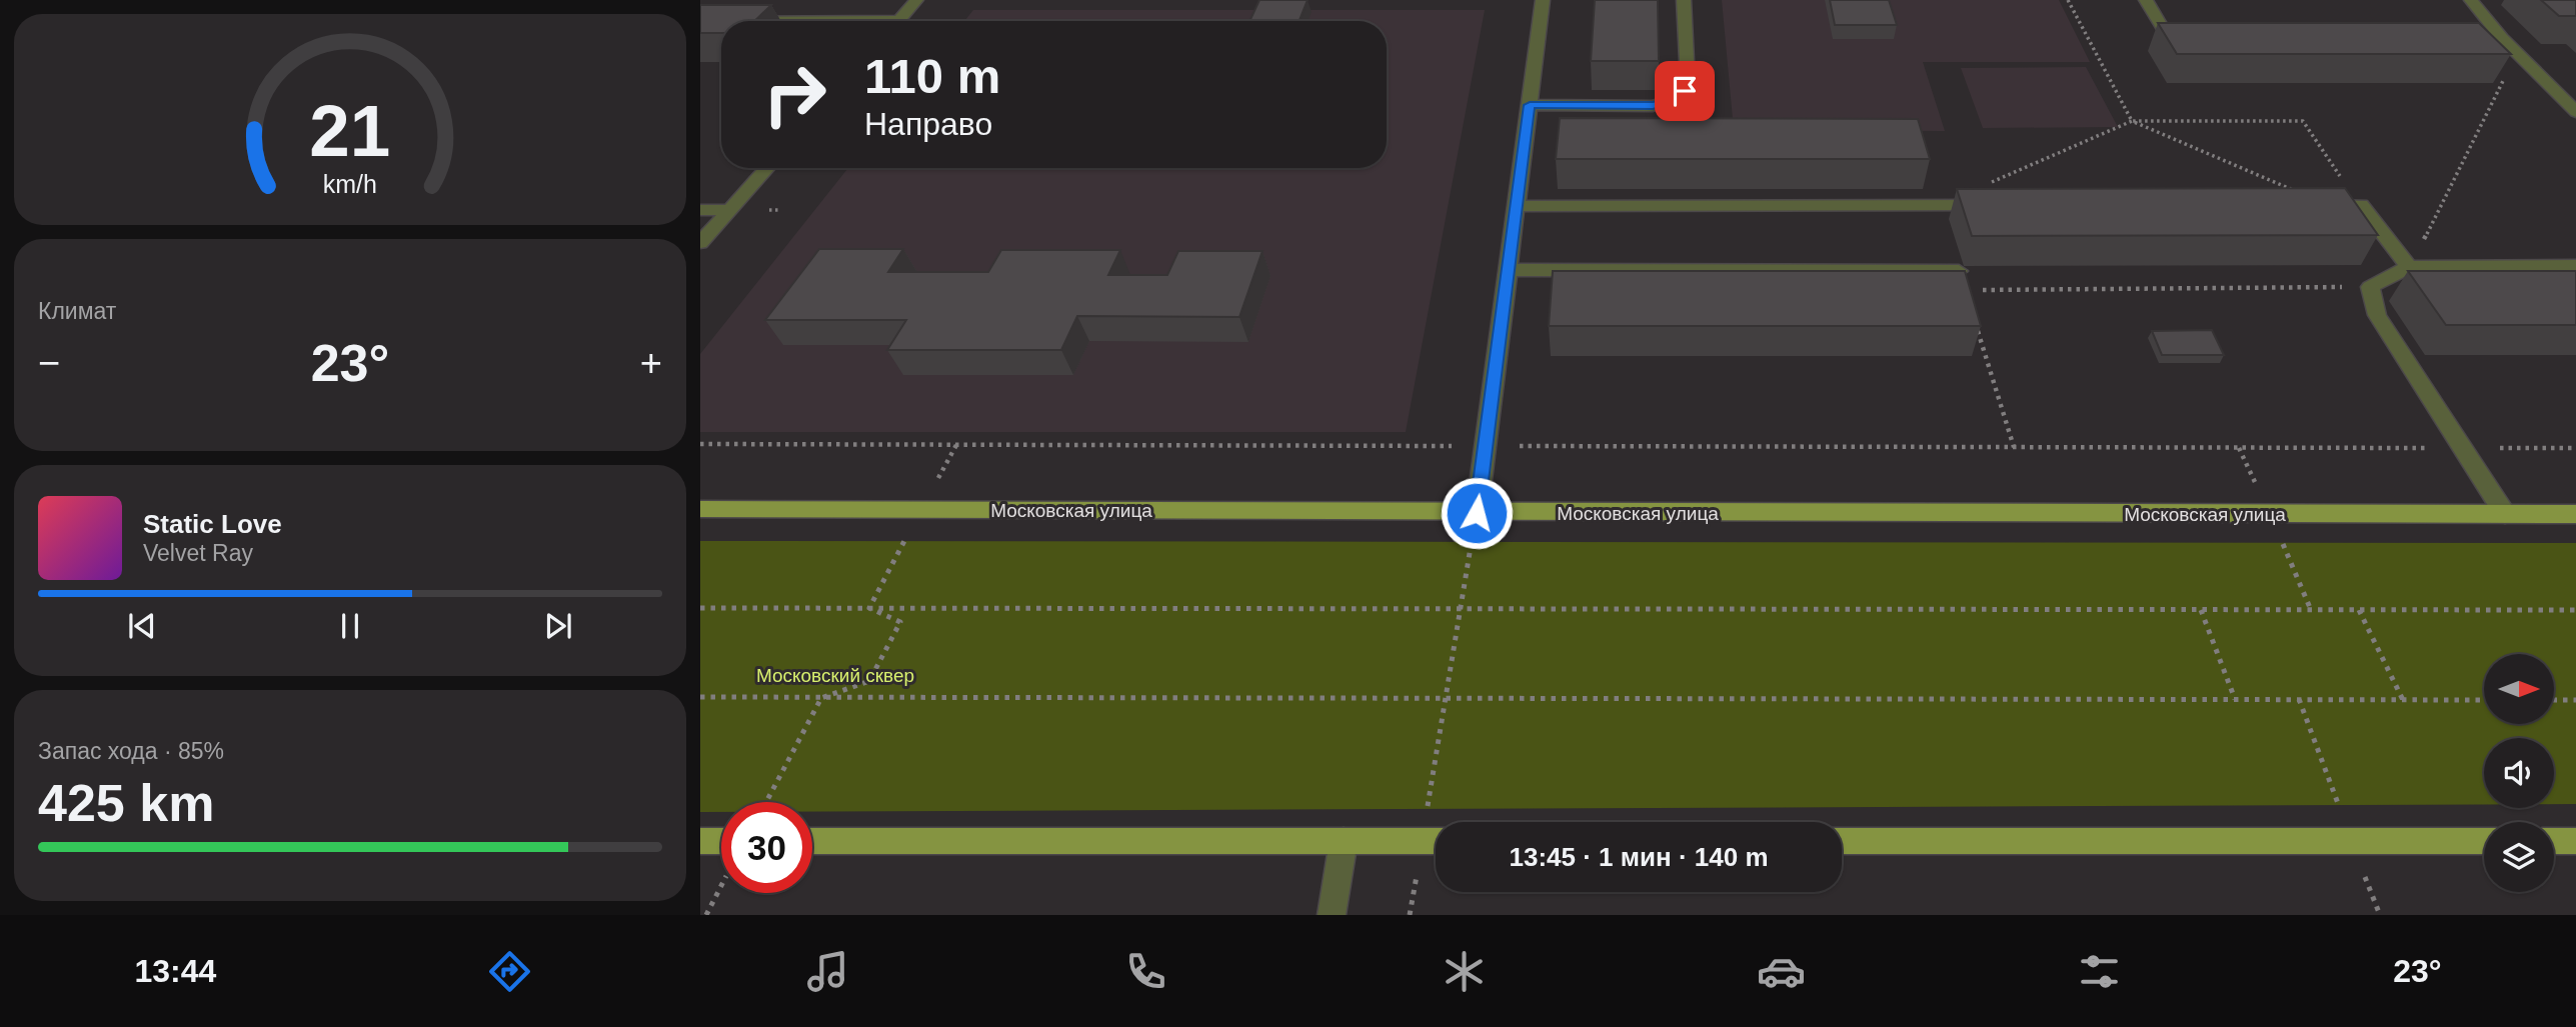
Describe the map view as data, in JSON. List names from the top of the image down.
{
  "streets": {
    "main road": ["Московская улица"]
  },
  "parks": ["Московский сквер"],
  "north": "right",
  "page": {
    "turn": ["110 m", "Направо"],
    "tile": [
      "Климат",
      ["Запас хода · 85%", "425 km"]
    ],
    "heat": ["−", "23°", "+"],
    "song": ["Static Love", "Velvet Ray"],
    "limit": "30",
    "trip": "13:45 · 1 мин · 140 m",
    "tabs": ["13:44", "23°"],
    "gauge": ["21", "km/h"]
  }
}
